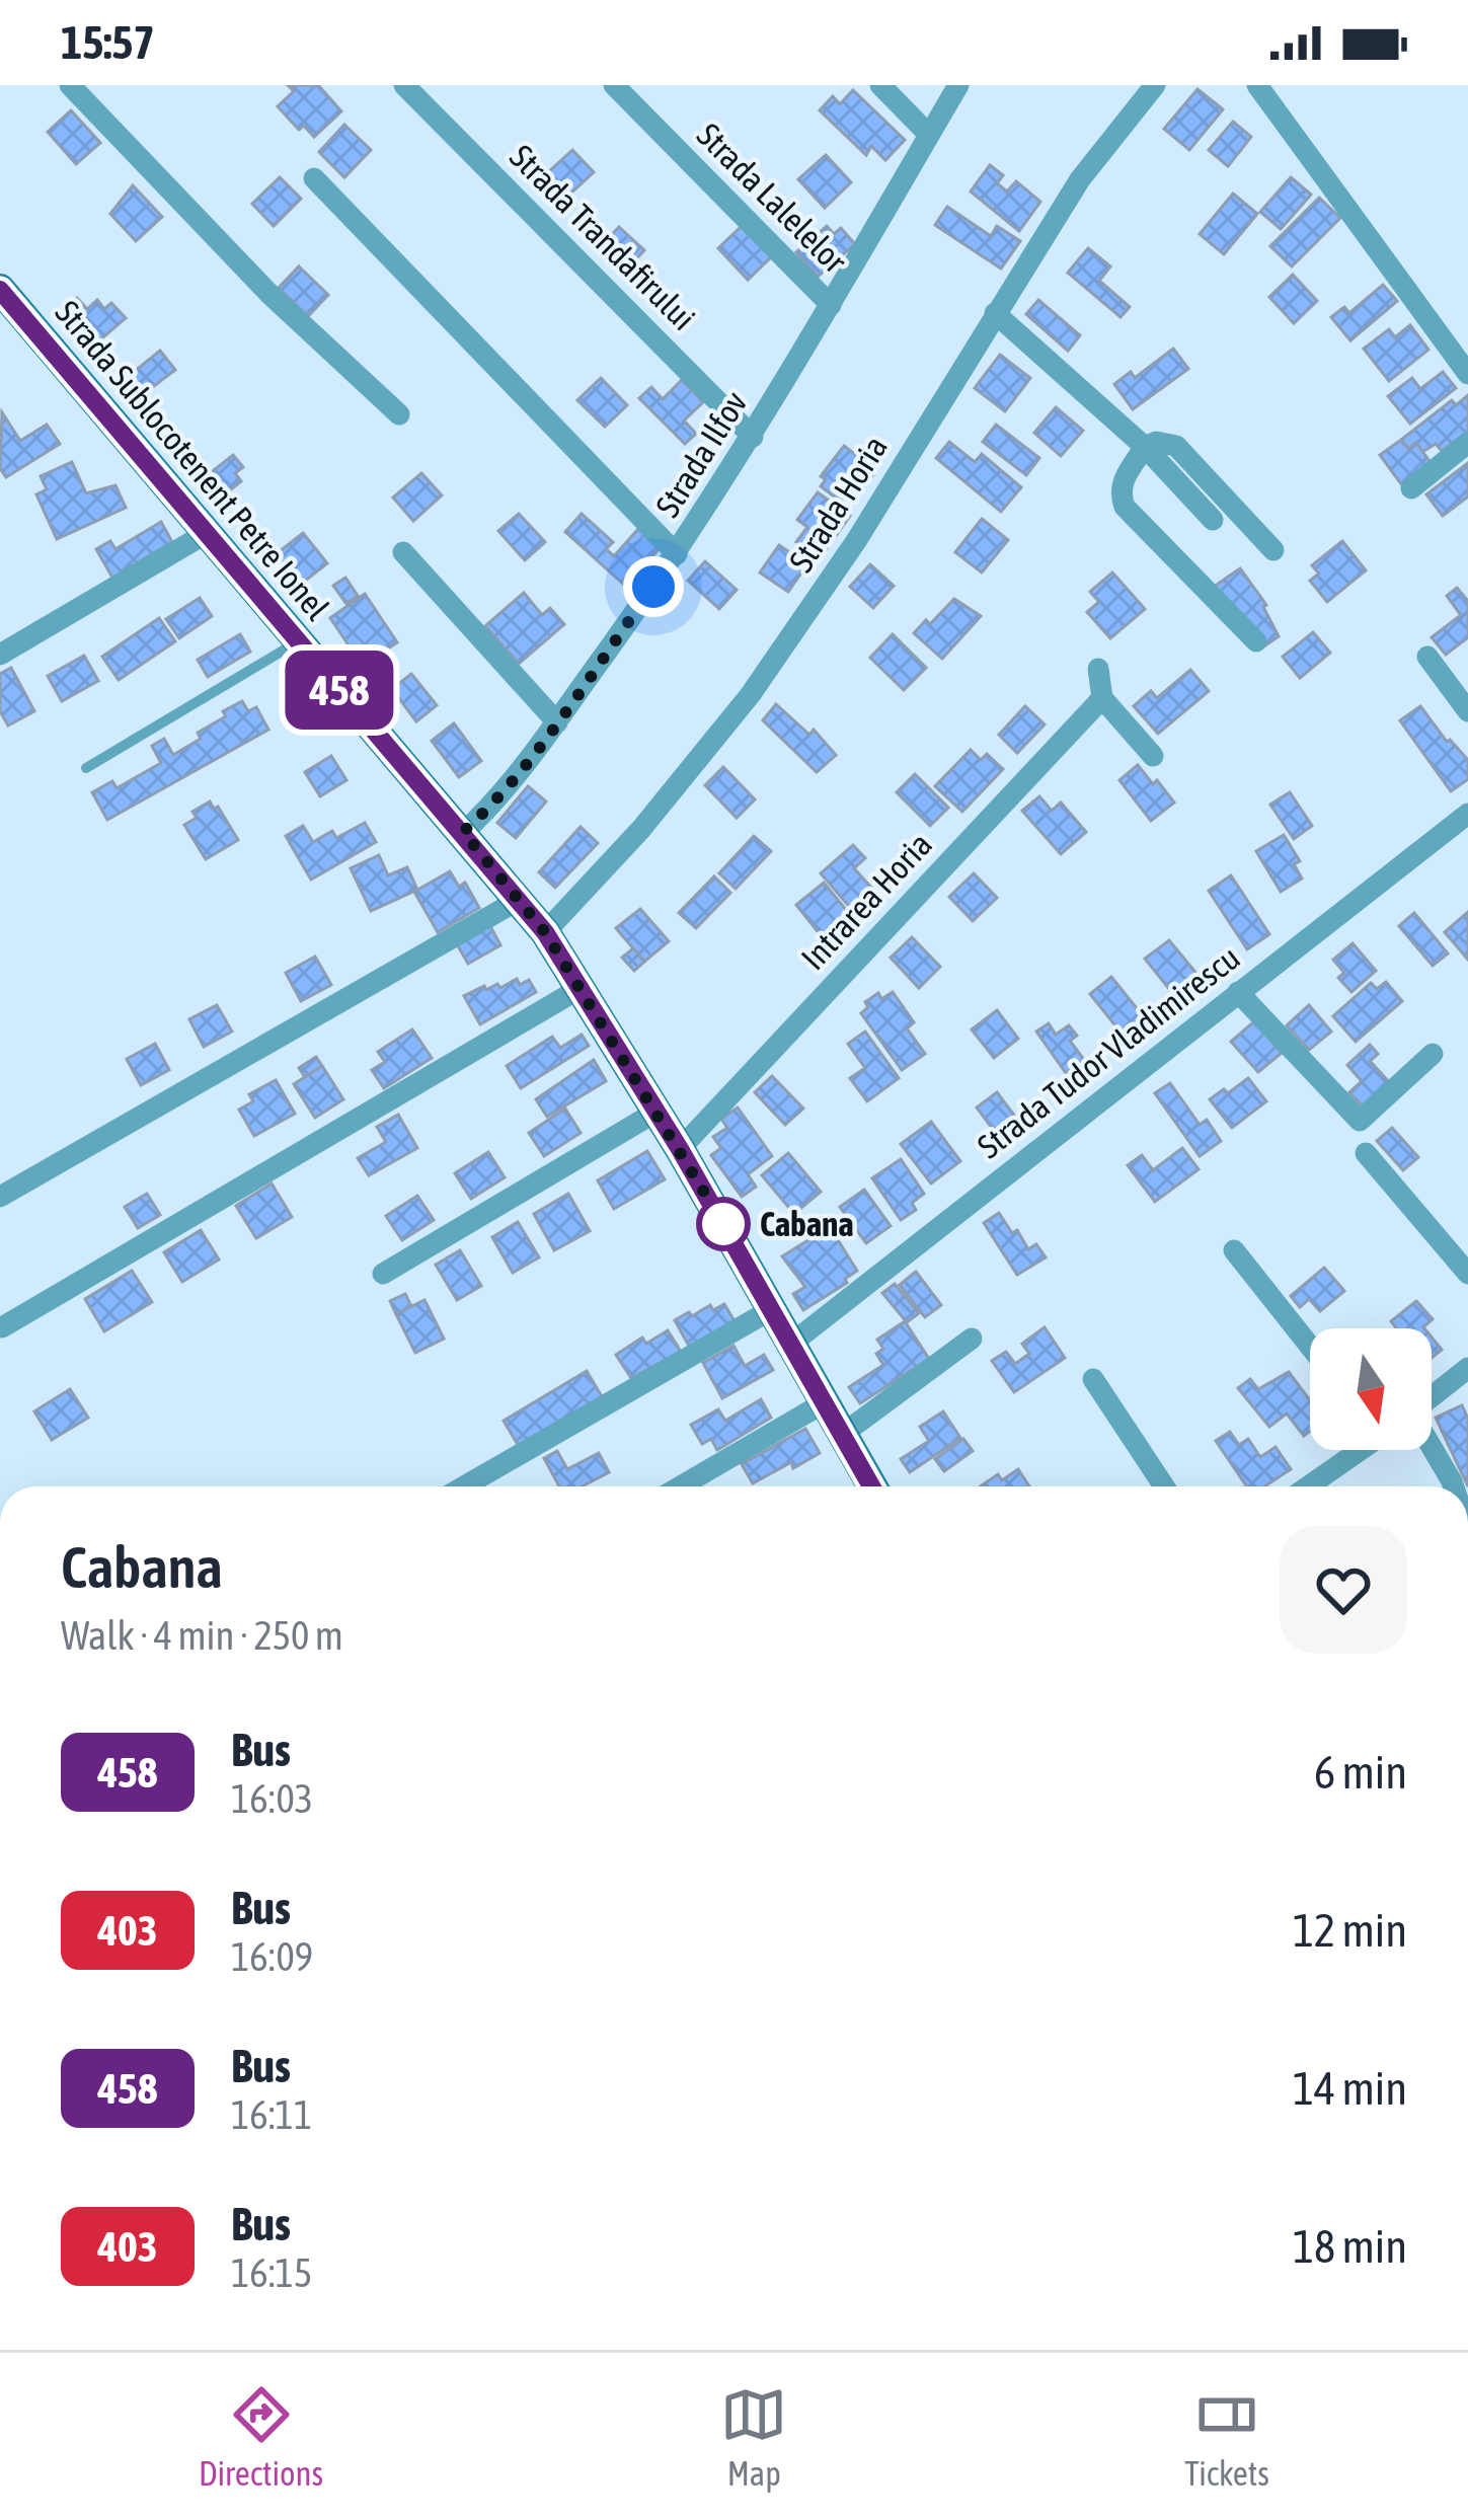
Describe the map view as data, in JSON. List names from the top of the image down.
{
  "streets": {
    "main road": ["Strada Sublocotenent Petre Ionel"],
    "street": [
      "Strada Lalelelor",
      "Strada Trandafirului",
      "Strada Ilfov",
      "Strada Horia",
      "Intrarea Horia",
      "Strada Tudor Vladimirescu"
    ]
  },
  "crossings": [
    ["Strada Lalelelor", "Strada Ilfov"],
    ["Strada Trandafirului", "Strada Ilfov"],
    ["Strada Ilfov", "Strada Sublocotenent Petre Ionel"],
    ["Strada Sublocotenent Petre Ionel", "Strada Horia"],
    ["Strada Sublocotenent Petre Ionel", "Intrarea Horia"],
    ["Strada Sublocotenent Petre Ionel", "Strada Tudor Vladimirescu"]
  ],
  "places": ["Cabana"],
  "lines": ["bus line 458"],
  "north": "bottom",
  "page": {
    "status": "15:57",
    "on_map": "458",
    "heading": ["Cabana", "Walk · 4 min · 250 m"],
    "list": [
      {
        "mark": "458",
        "name": "Bus",
        "note": "16:03",
        "value": "6 min"
      },
      {
        "mark": "403",
        "name": "Bus",
        "note": "16:09",
        "value": "12 min"
      },
      {
        "mark": "458",
        "name": "Bus",
        "note": "16:11",
        "value": "14 min"
      },
      {
        "mark": "403",
        "name": "Bus",
        "note": "16:15",
        "value": "18 min"
      }
    ],
    "tabs": ["Directions", "Map", "Tickets"]
  }
}
